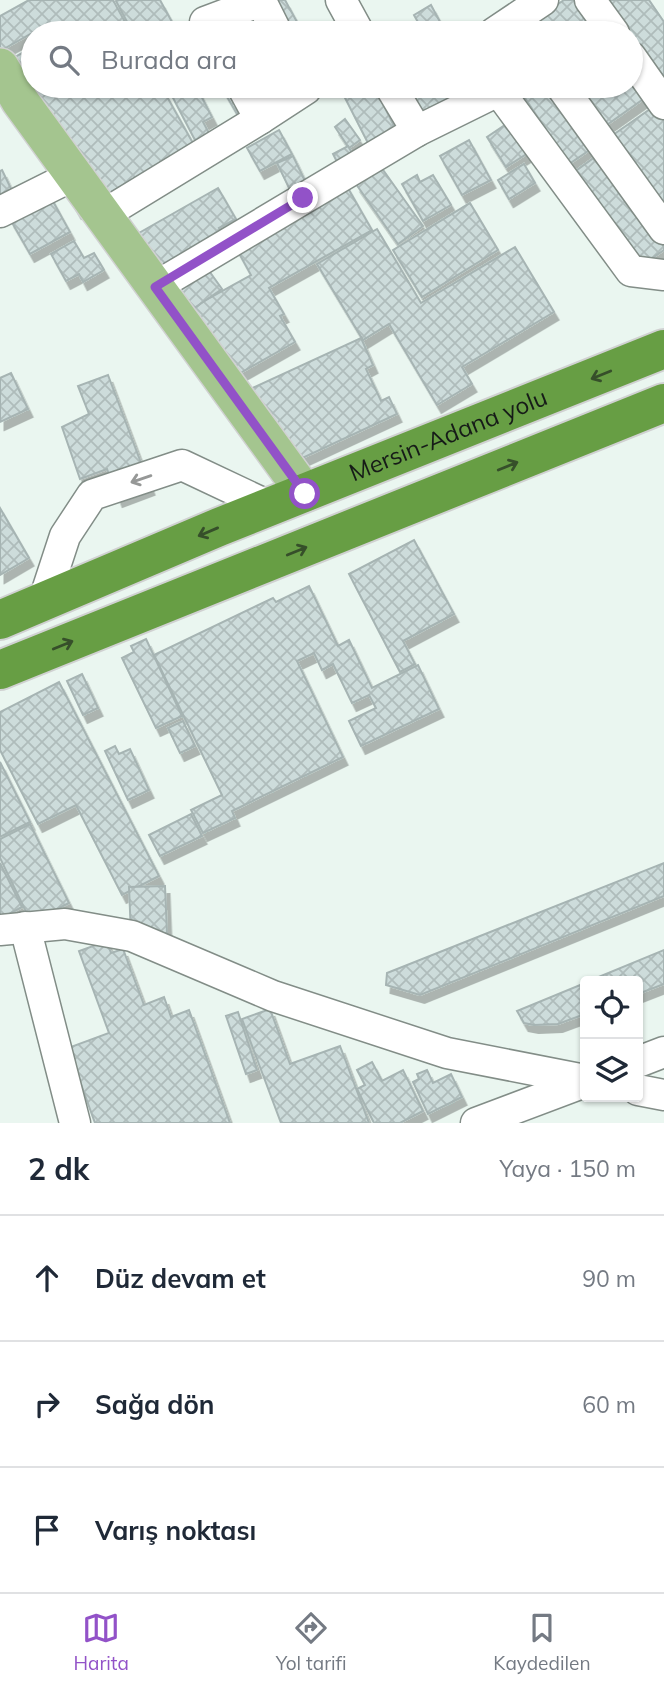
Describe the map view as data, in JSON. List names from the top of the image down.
{
  "streets": {
    "highway": ["Mersin-Adana yolu"]
  },
  "page": {
    "search": "Burada ara",
    "heading": ["2 dk", "Yaya · 150 m"],
    "list": [
      ["Düz devam et", "90 m"],
      ["Sağa dön", "60 m"],
      "Varış noktası"
    ],
    "nav": ["Harita", "Yol tarifi", "Kaydedilen"]
  }
}
